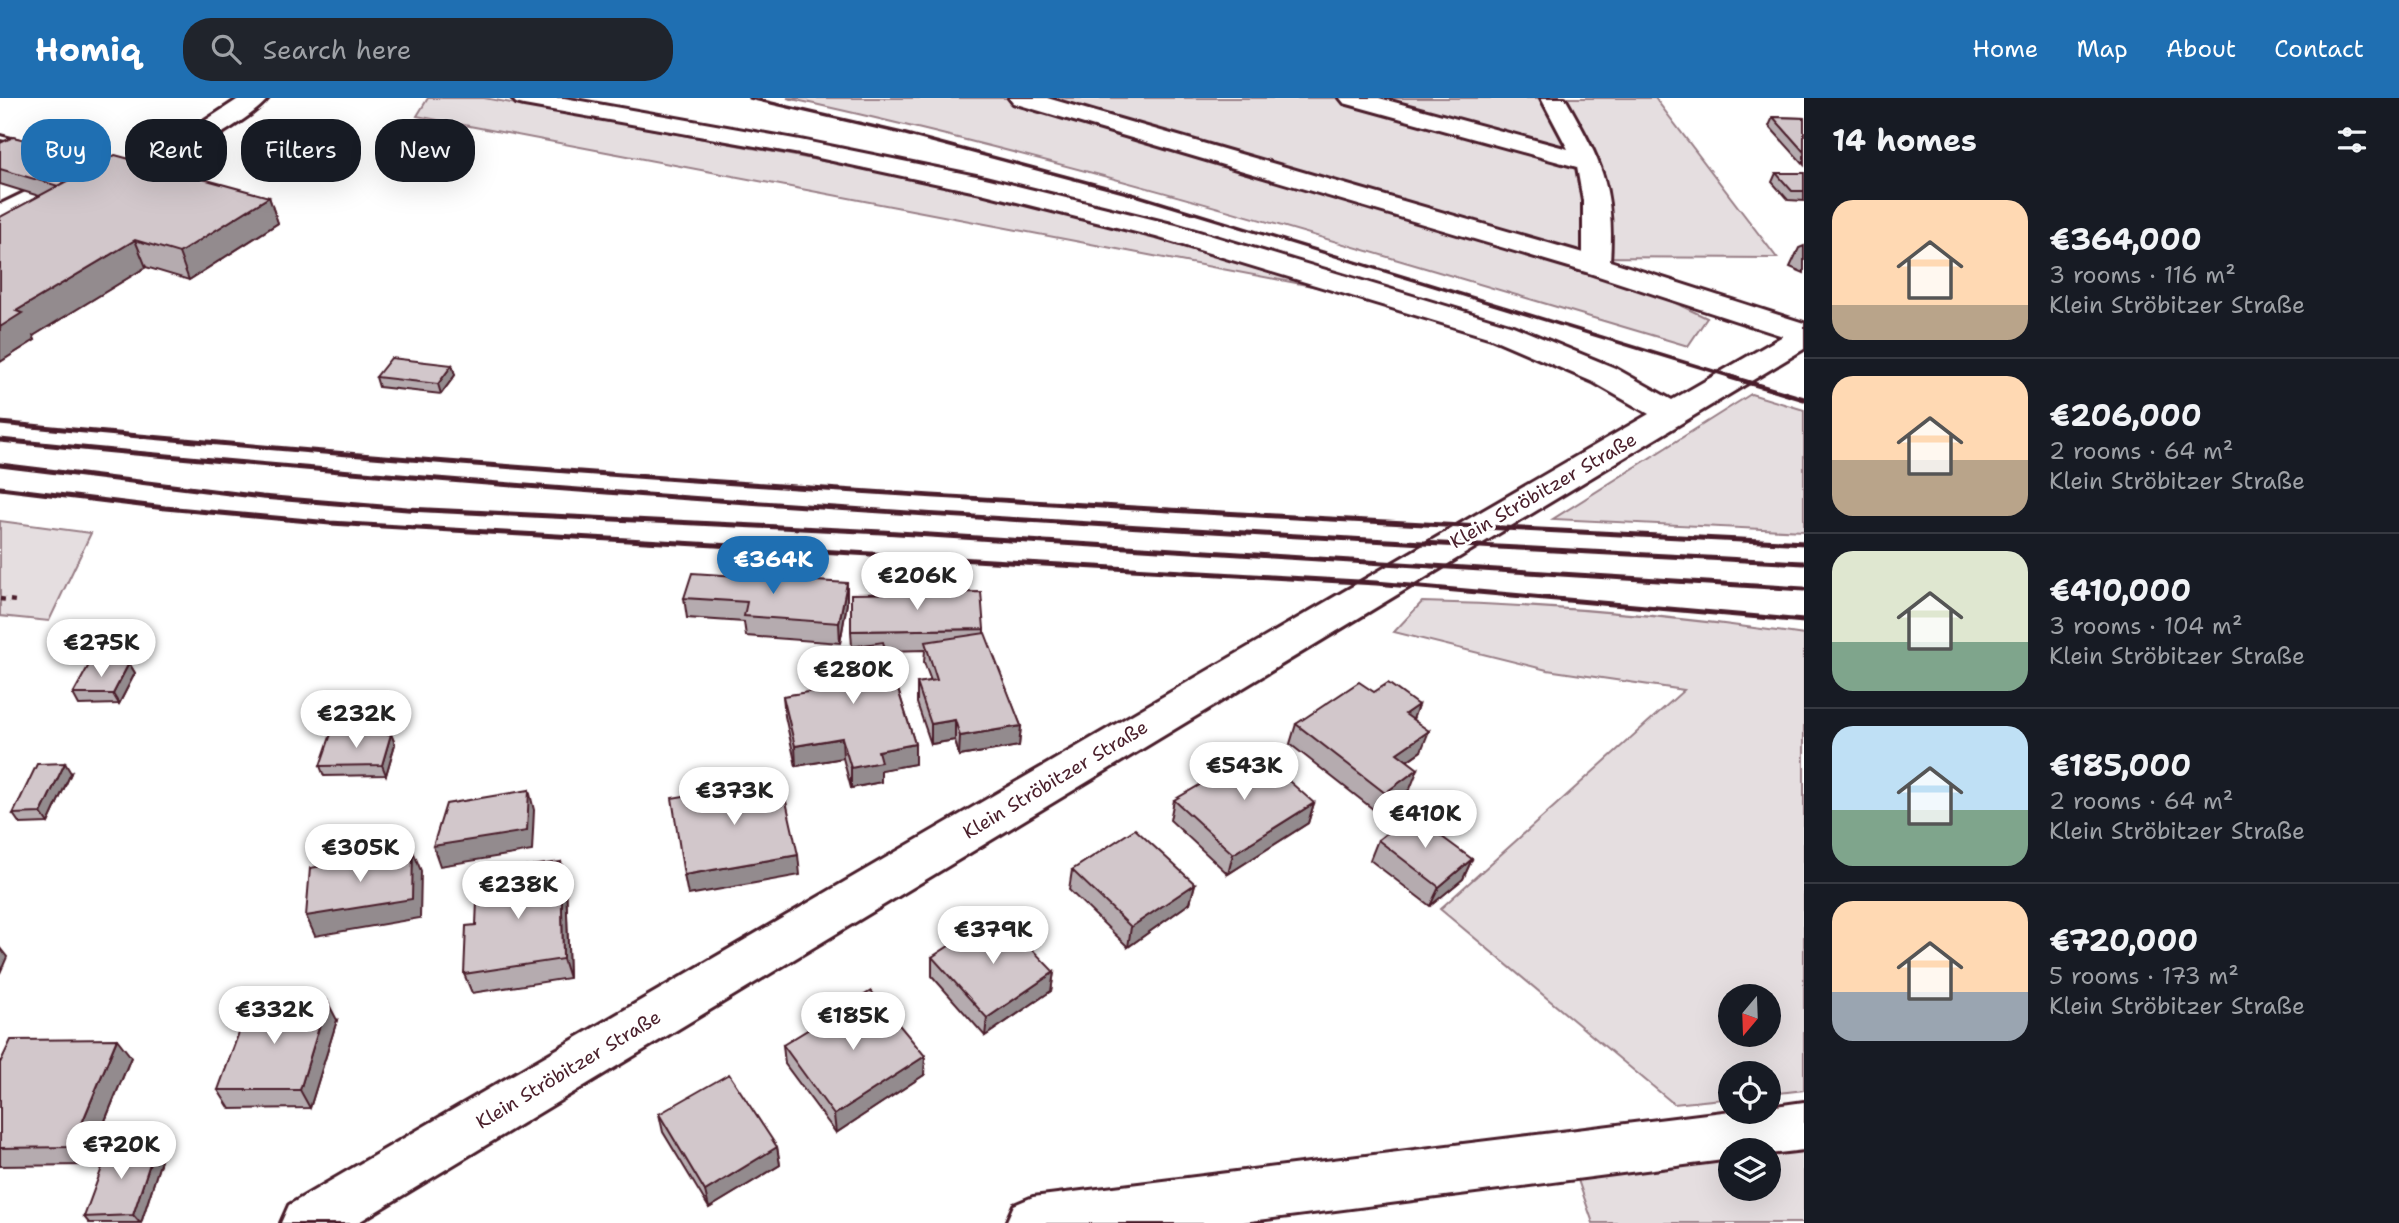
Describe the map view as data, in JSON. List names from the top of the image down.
{
  "streets": {
    "street": ["Klein Ströbitzer Straße"]
  },
  "north": "bottom",
  "page": {
    "header": "Homiq",
    "search": "Search here",
    "nav": [
      "Home",
      "Map",
      "About",
      "Contact"
    ],
    "heading": "14 homes",
    "chip": [
      "Buy",
      "Rent",
      "Filters",
      "New"
    ],
    "list": [
      {
        "name": "€364,000",
        "note": "3 rooms · 116 m² · Klein Ströbitzer Straße"
      },
      {
        "name": "€206,000",
        "note": "2 rooms · 64 m² · Klein Ströbitzer Straße"
      },
      {
        "name": "€410,000",
        "note": "3 rooms · 104 m² · Klein Ströbitzer Straße"
      },
      {
        "name": "€185,000",
        "note": "2 rooms · 64 m² · Klein Ströbitzer Straße"
      },
      {
        "name": "€720,000",
        "note": "5 rooms · 173 m² · Klein Ströbitzer Straße"
      }
    ],
    "price": [
      "€364K",
      "€206K",
      "€275K",
      "€280K",
      "€232K",
      "€543K",
      "€373K",
      "€410K",
      "€305K",
      "€238K",
      "€379K",
      "€332K",
      "€185K",
      "€720K"
    ]
  }
}
